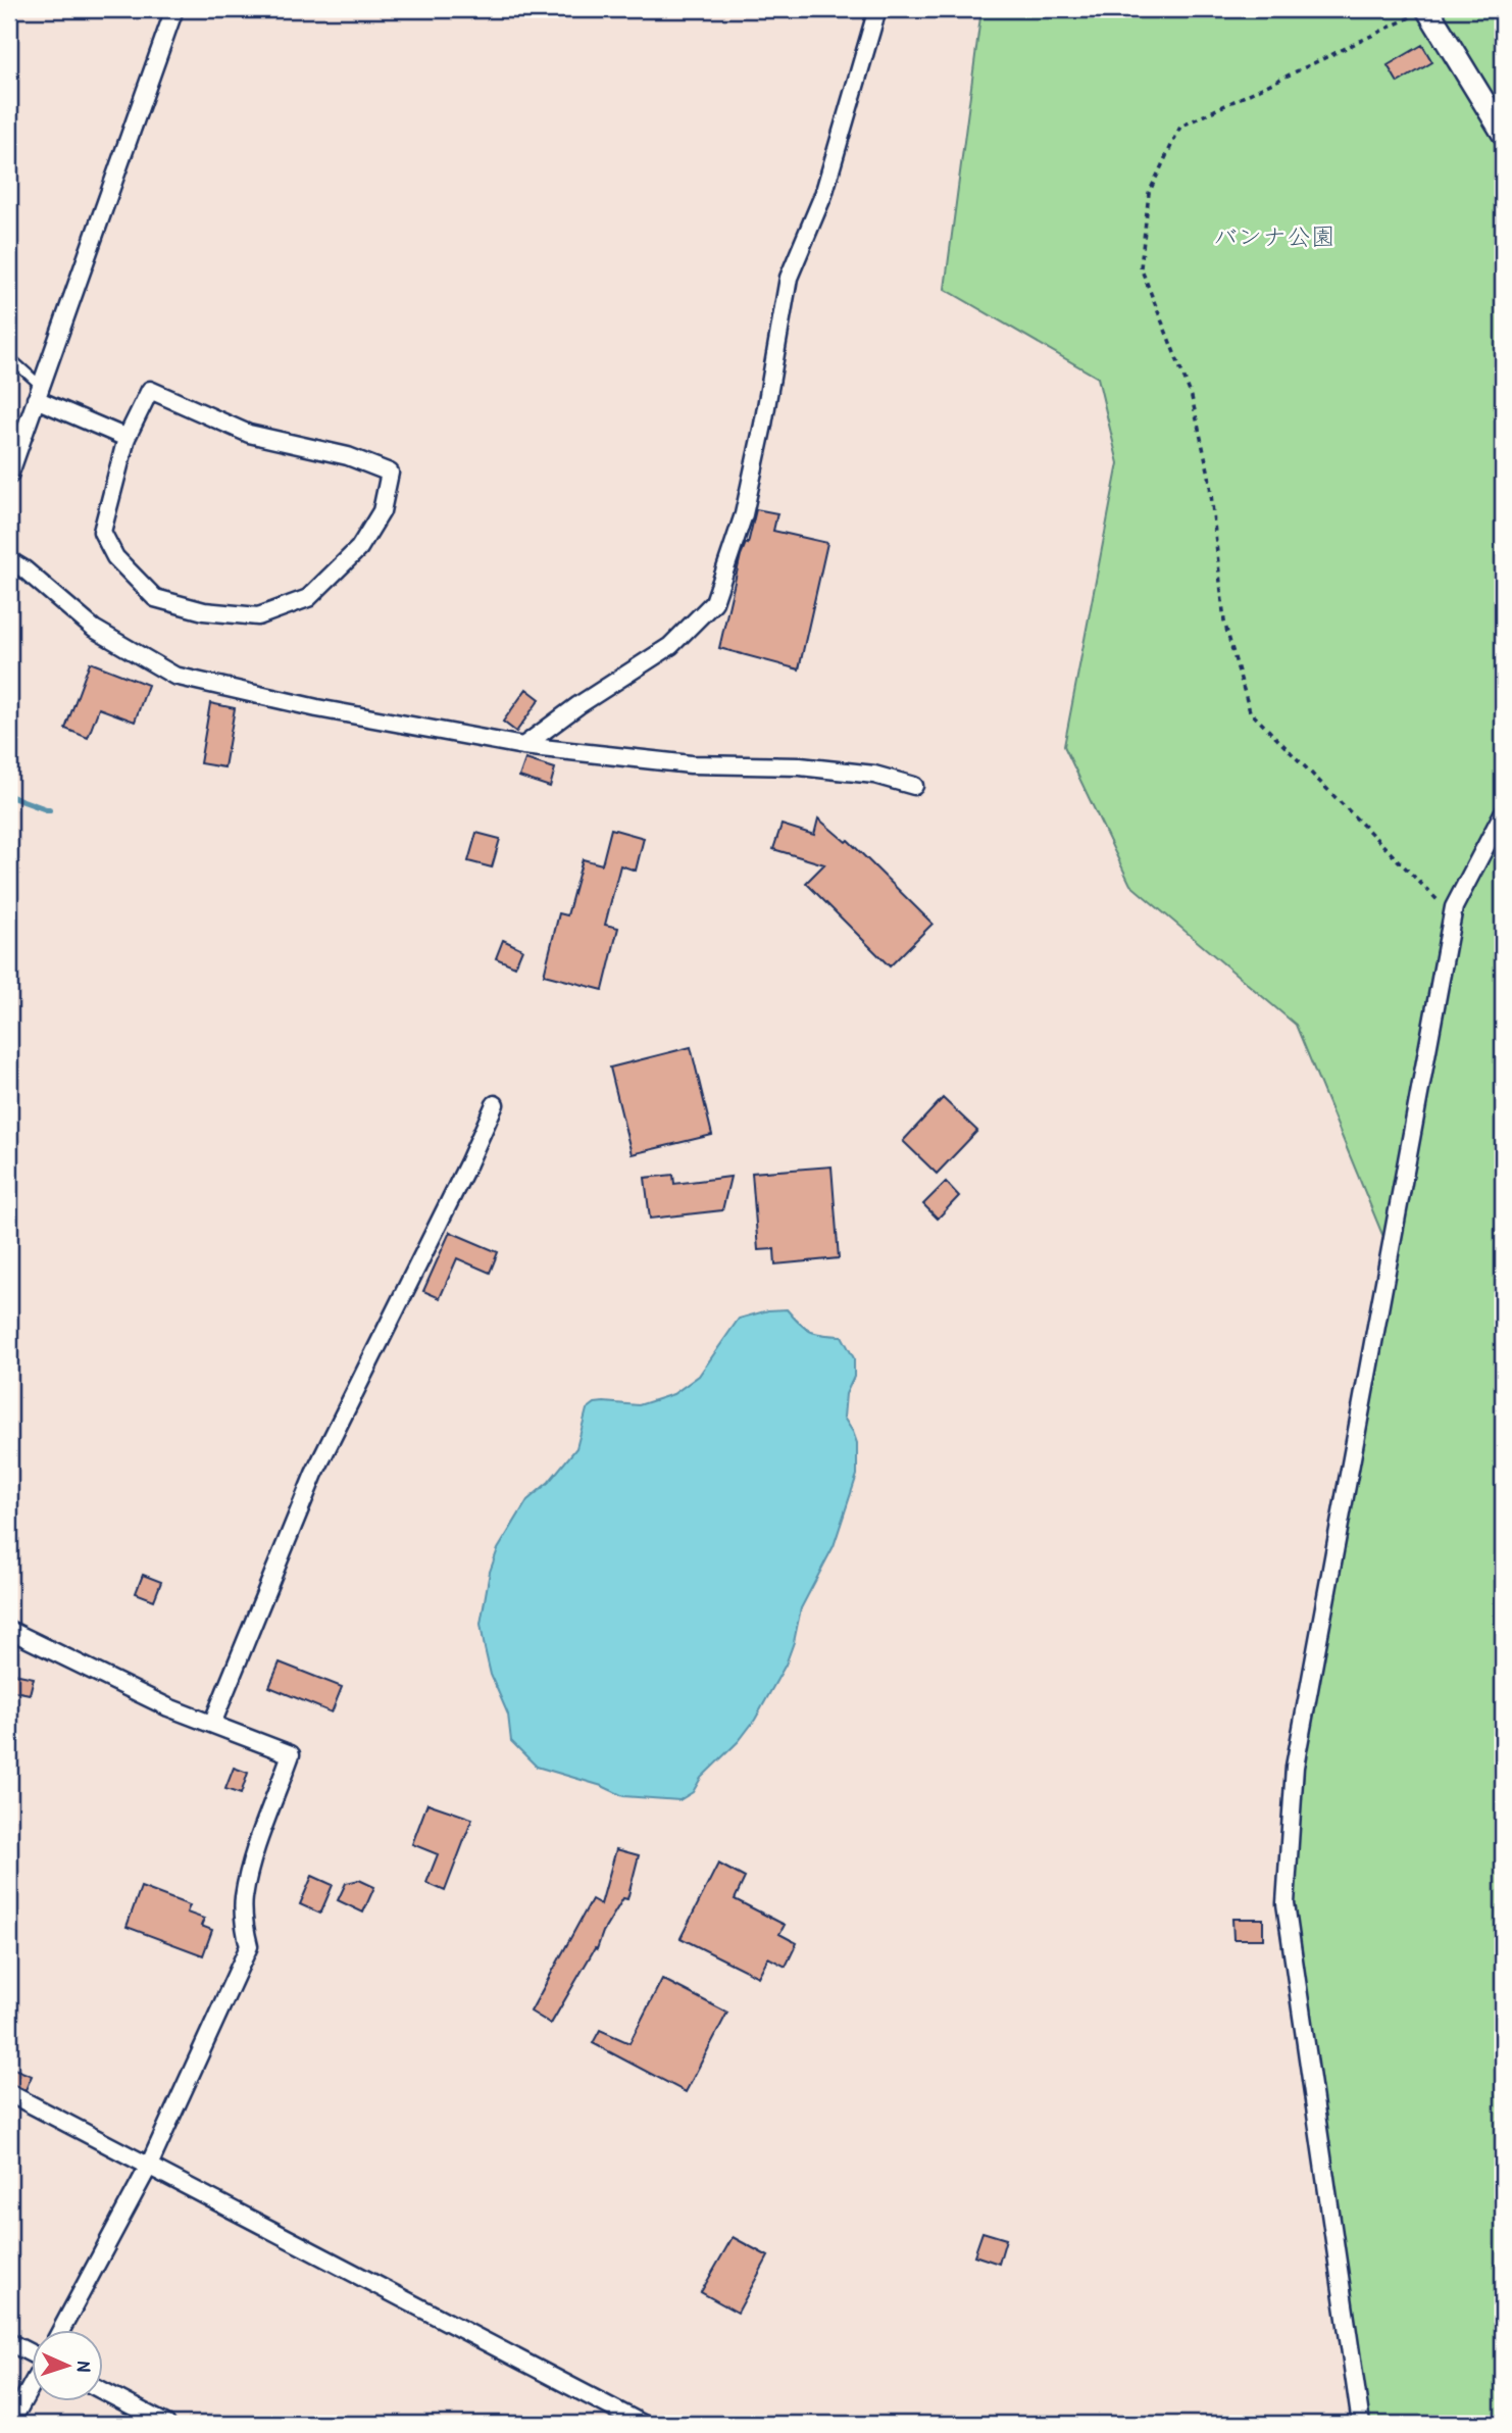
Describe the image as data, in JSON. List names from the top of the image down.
{
  "parks": ["バンナ公園"],
  "north": "right"
}
